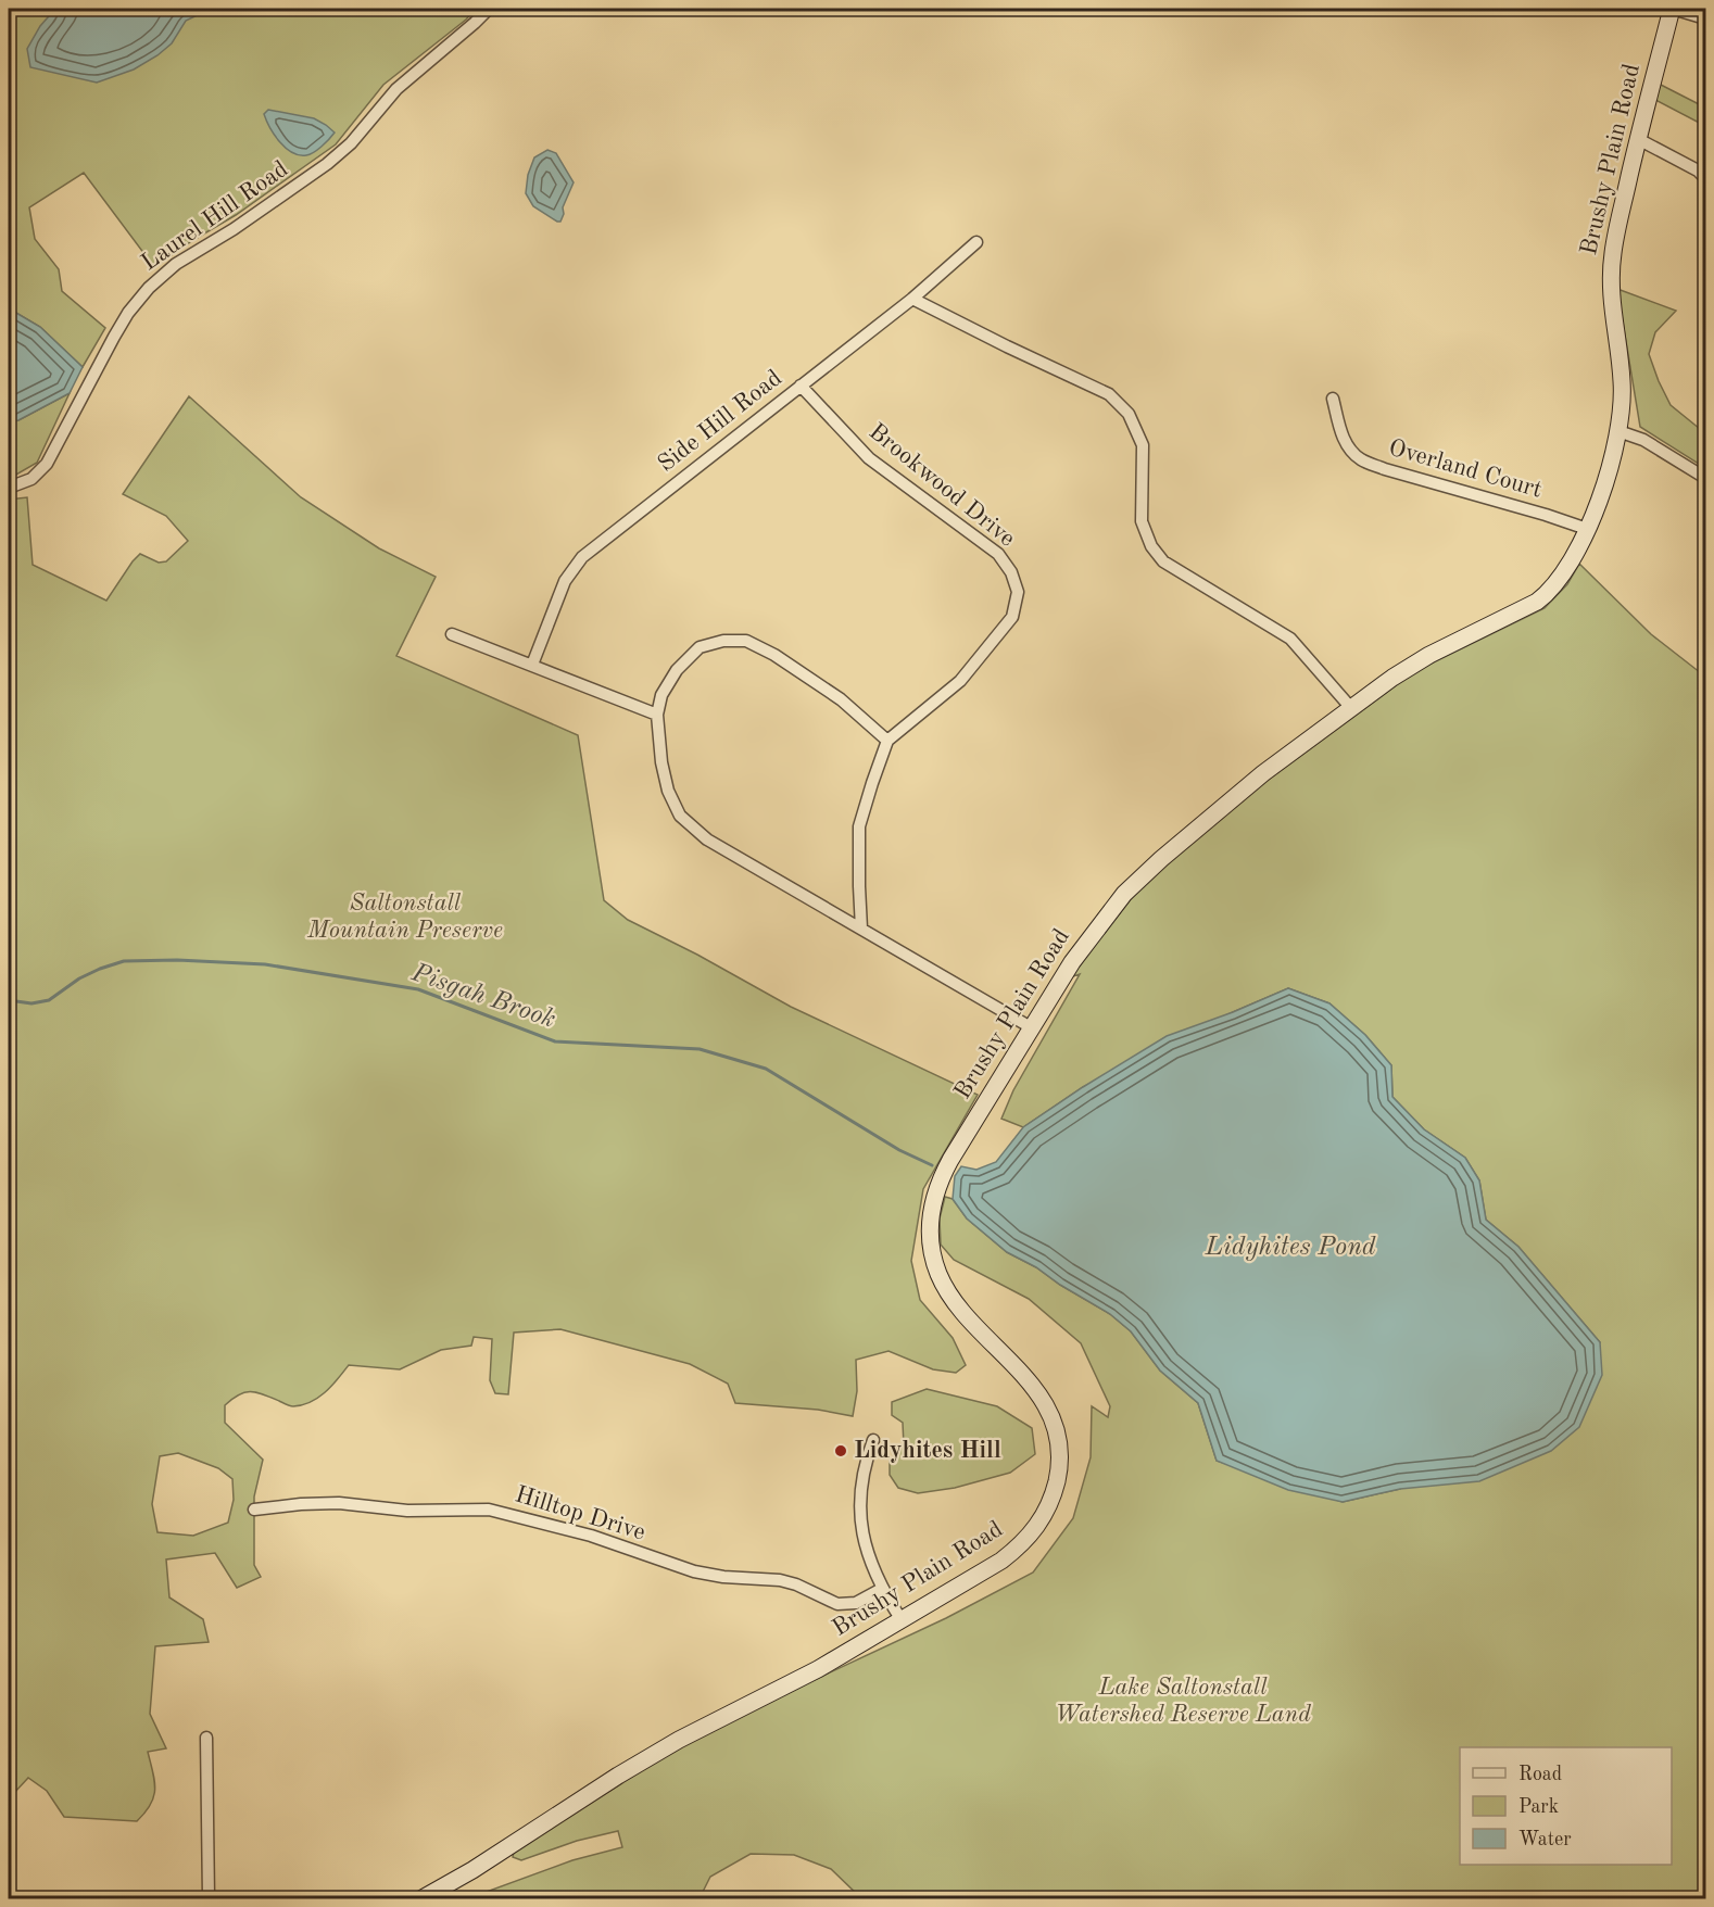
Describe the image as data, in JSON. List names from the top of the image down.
{
  "streets": {
    "main road": ["Brushy Plain Road"],
    "street": [
      "Laurel Hill Road",
      "Side Hill Road",
      "Overland Court",
      "Brookwood Drive",
      "Hilltop Drive"
    ]
  },
  "crossings": [
    ["Brushy Plain Road", "Overland Court"],
    ["Side Hill Road", "Brookwood Drive"]
  ],
  "water": ["Pisgah Brook", "Lidyhites Pond"],
  "parks": ["Saltonstall Mountain Preserve", "Lake Saltonstall Watershed Reserve Land"],
  "places": ["Lidyhites Hill"],
  "legend": ["Road", "Park", "Water"]
}
